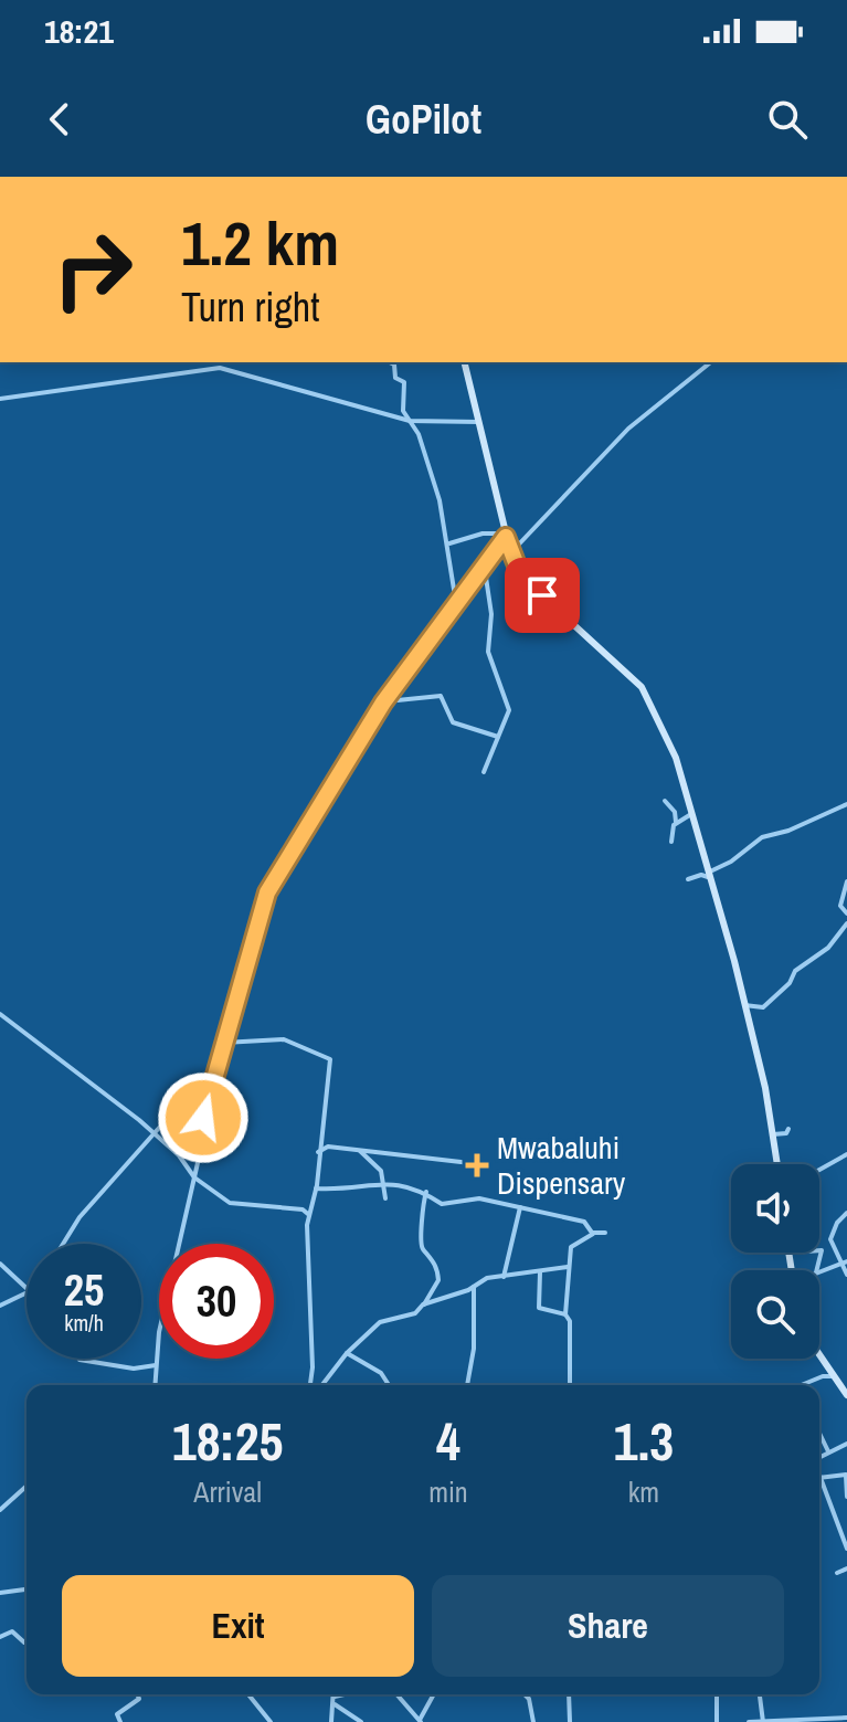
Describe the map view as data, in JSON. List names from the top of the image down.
{
  "places": {
    "health": ["Mwabaluhi Dispensary"]
  },
  "page": {
    "status": "18:21",
    "header": "GoPilot",
    "turn": ["1.2 km", "Turn right"],
    "speed": "25 km/h",
    "limit": "30",
    "eta": [
      "18:25",
      "Arrival",
      "4",
      "min",
      "1.3",
      "km"
    ],
    "buttons": ["Exit", "Share"]
  }
}
